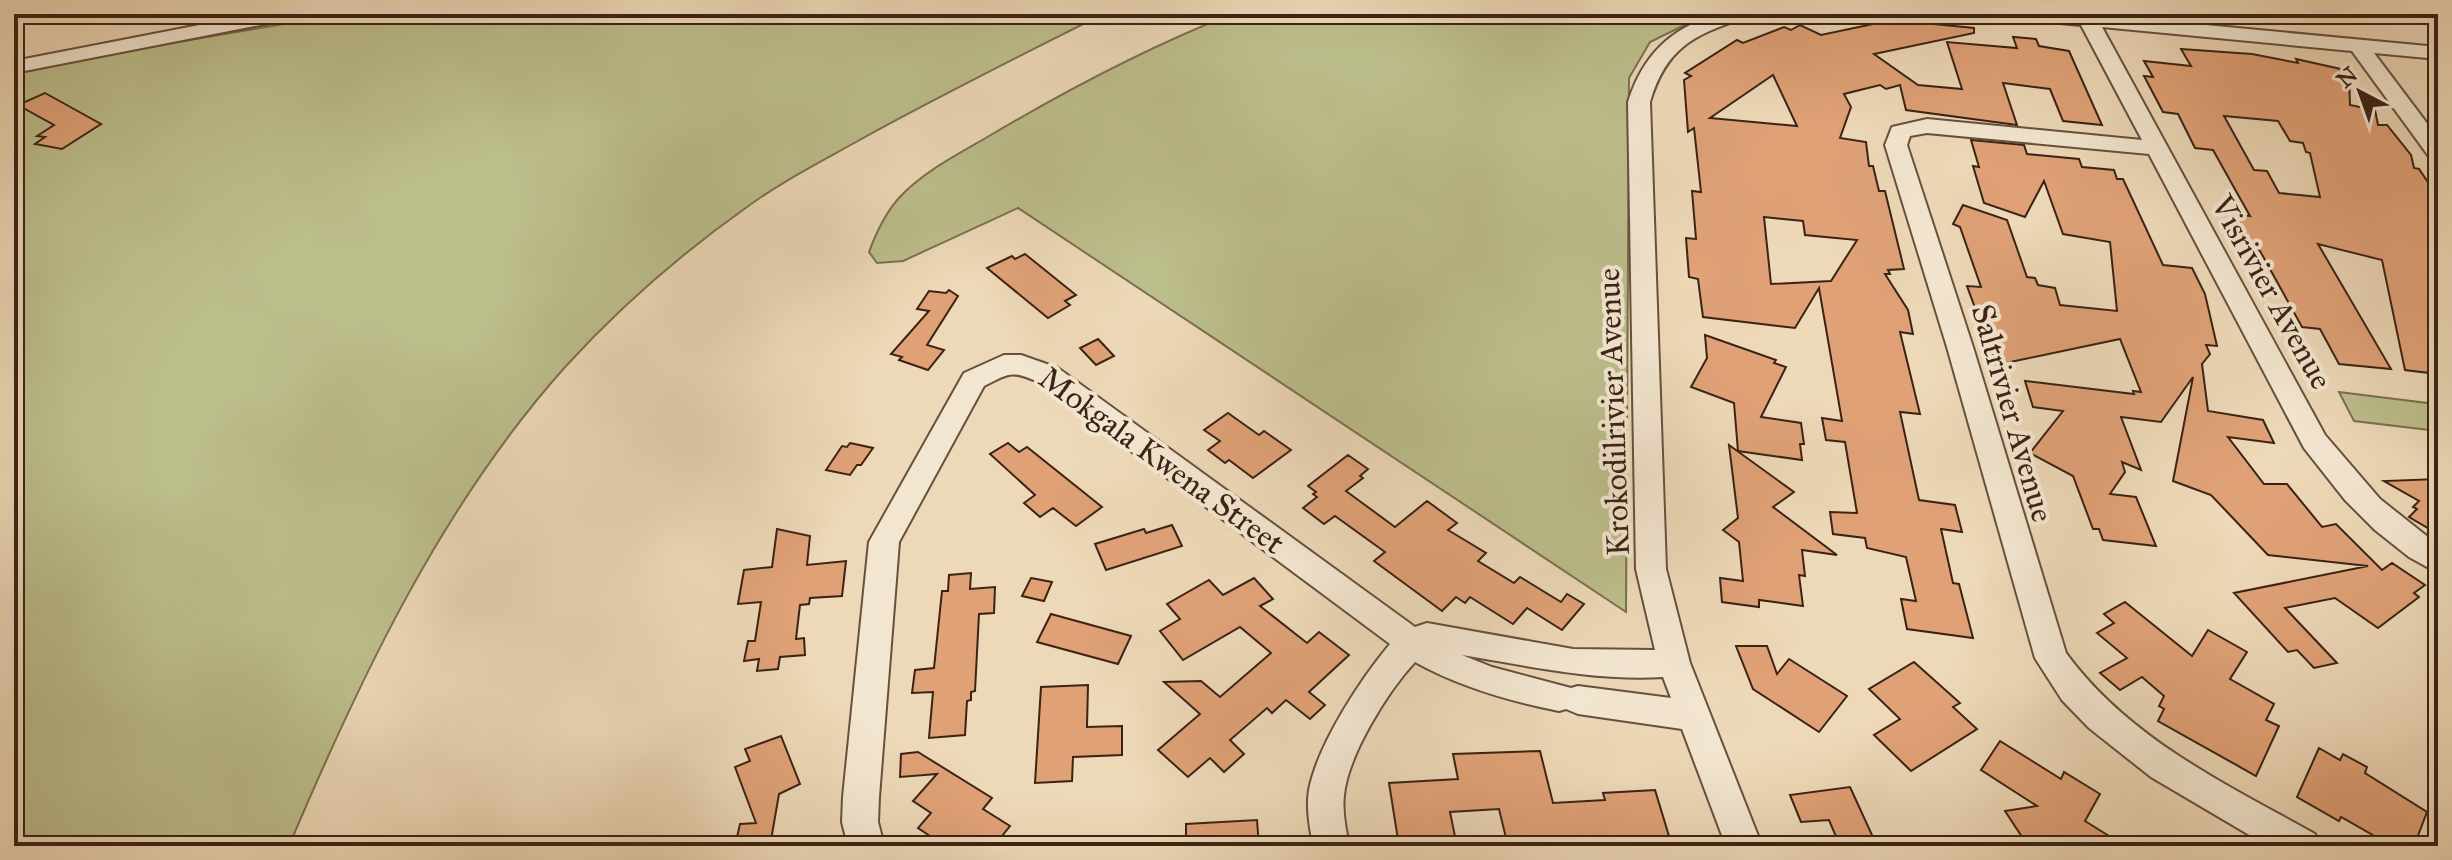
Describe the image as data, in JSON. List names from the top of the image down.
{
  "streets": {
    "street": [
      "Visrivier Avenue",
      "Krokodilrivier Avenue",
      "Saltrivier Avenue",
      "Mokgala Kwena Street"
    ]
  },
  "crossings": [
    ["Visrivier Avenue", "Saltrivier Avenue"],
    ["Krokodilrivier Avenue", "Mokgala Kwena Street"]
  ],
  "north": "top left"
}
